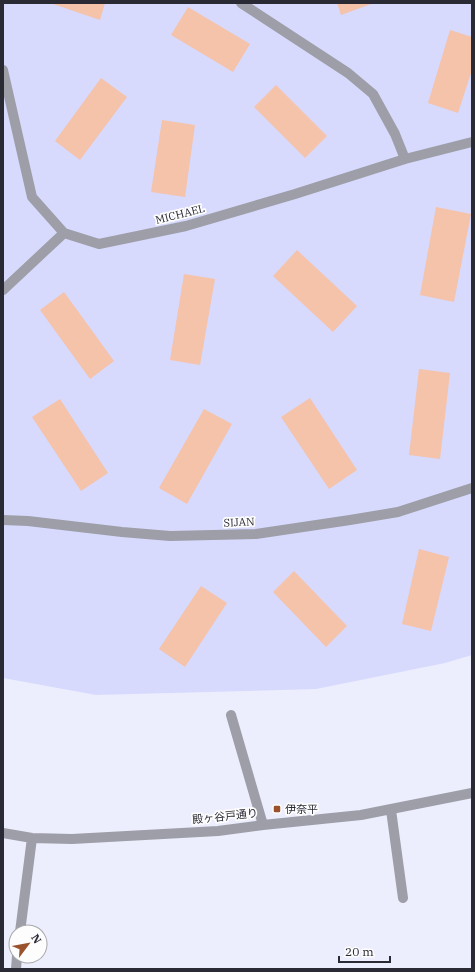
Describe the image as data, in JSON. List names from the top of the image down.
{
  "streets": {
    "street": ["MICHAEL", "SIJAN", "殿ヶ谷戸通り"]
  },
  "places": {
    "transit": ["伊奈平"]
  },
  "scale_bar": "20 m",
  "north": "top right"
}
